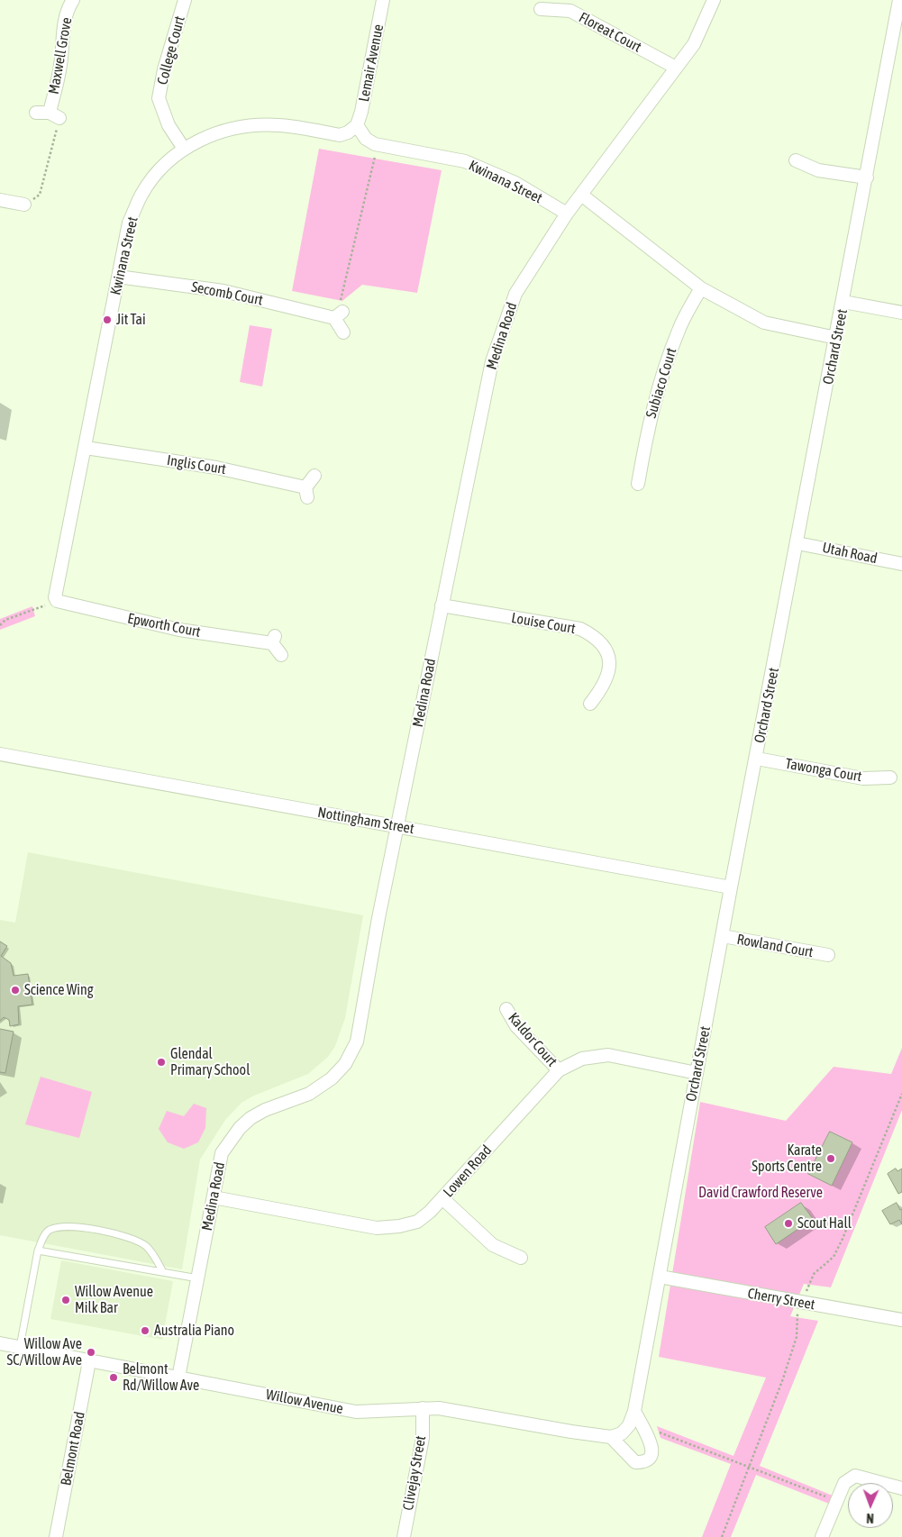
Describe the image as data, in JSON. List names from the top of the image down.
{
  "streets": {
    "street": [
      "Floreat Court",
      "College Court",
      "Maxwell Grove",
      "Lemair Avenue",
      "Kwinana Street",
      "Secomb Court",
      "Medina Road",
      "Orchard Street",
      "Subiaco Court",
      "Inglis Court",
      "Utah Road",
      "Louise Court",
      "Epworth Court",
      "Tawonga Court",
      "Nottingham Street",
      "Rowland Court",
      "Kaldor Court",
      "Lowen Road",
      "Cherry Street",
      "Willow Avenue",
      "Belmont Road",
      "Clivejay Street"
    ]
  },
  "crossings": [
    ["Floreat Court", "Medina Road"],
    ["College Court", "Kwinana Street"],
    ["Lemair Avenue", "Kwinana Street"],
    ["Kwinana Street", "Secomb Court"],
    ["Kwinana Street", "Medina Road"],
    ["Kwinana Street", "Inglis Court"],
    ["Kwinana Street", "Epworth Court"],
    ["Medina Road", "Louise Court"],
    ["Medina Road", "Nottingham Street"],
    ["Medina Road", "Lowen Road"],
    ["Medina Road", "Willow Avenue"],
    ["Orchard Street", "Utah Road"],
    ["Orchard Street", "Tawonga Court"],
    ["Orchard Street", "Nottingham Street"],
    ["Orchard Street", "Rowland Court"],
    ["Orchard Street", "Lowen Road"],
    ["Orchard Street", "Cherry Street"],
    ["Orchard Street", "Willow Avenue"],
    ["Kaldor Court", "Lowen Road"],
    ["Willow Avenue", "Belmont Road"],
    ["Willow Avenue", "Clivejay Street"]
  ],
  "parks": ["David Crawford Reserve"],
  "places": [
    "Jit Tai",
    "Science Wing",
    "Glendal Primary School",
    "Karate Sports Centre",
    "Scout Hall",
    "Willow Avenue Milk Bar",
    "Australia Piano",
    "Willow Ave SC/Willow Ave",
    "Belmont Rd/Willow Ave"
  ],
  "north": "bottom"
}
